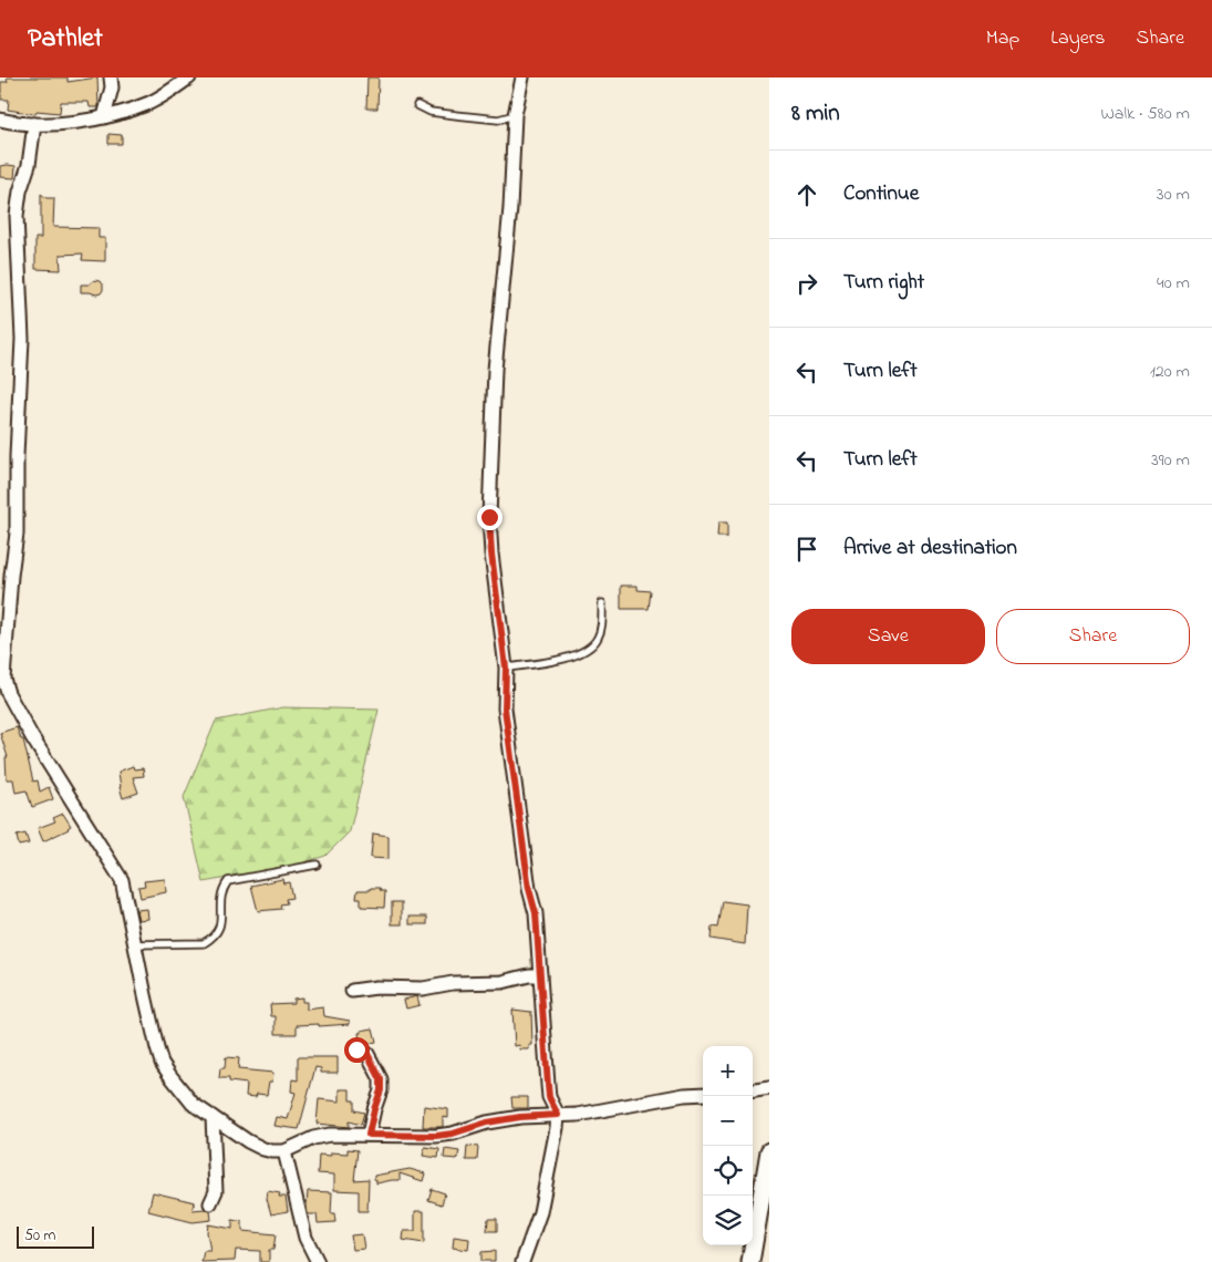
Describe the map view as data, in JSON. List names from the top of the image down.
{
  "scale_bar": "50 m",
  "page": {
    "header": "Pathlet",
    "nav": ["Map", "Layers", "Share"],
    "heading": ["8 min", "Walk · 580 m"],
    "list": [
      ["Continue", "30 m"],
      ["Turn right", "40 m"],
      ["Turn left", "120 m"],
      ["Turn left", "390 m"],
      "Arrive at destination"
    ],
    "buttons": ["Save", "Share"],
    "map_buttons": ["+", "−"],
    "scale": "50 m"
  }
}
